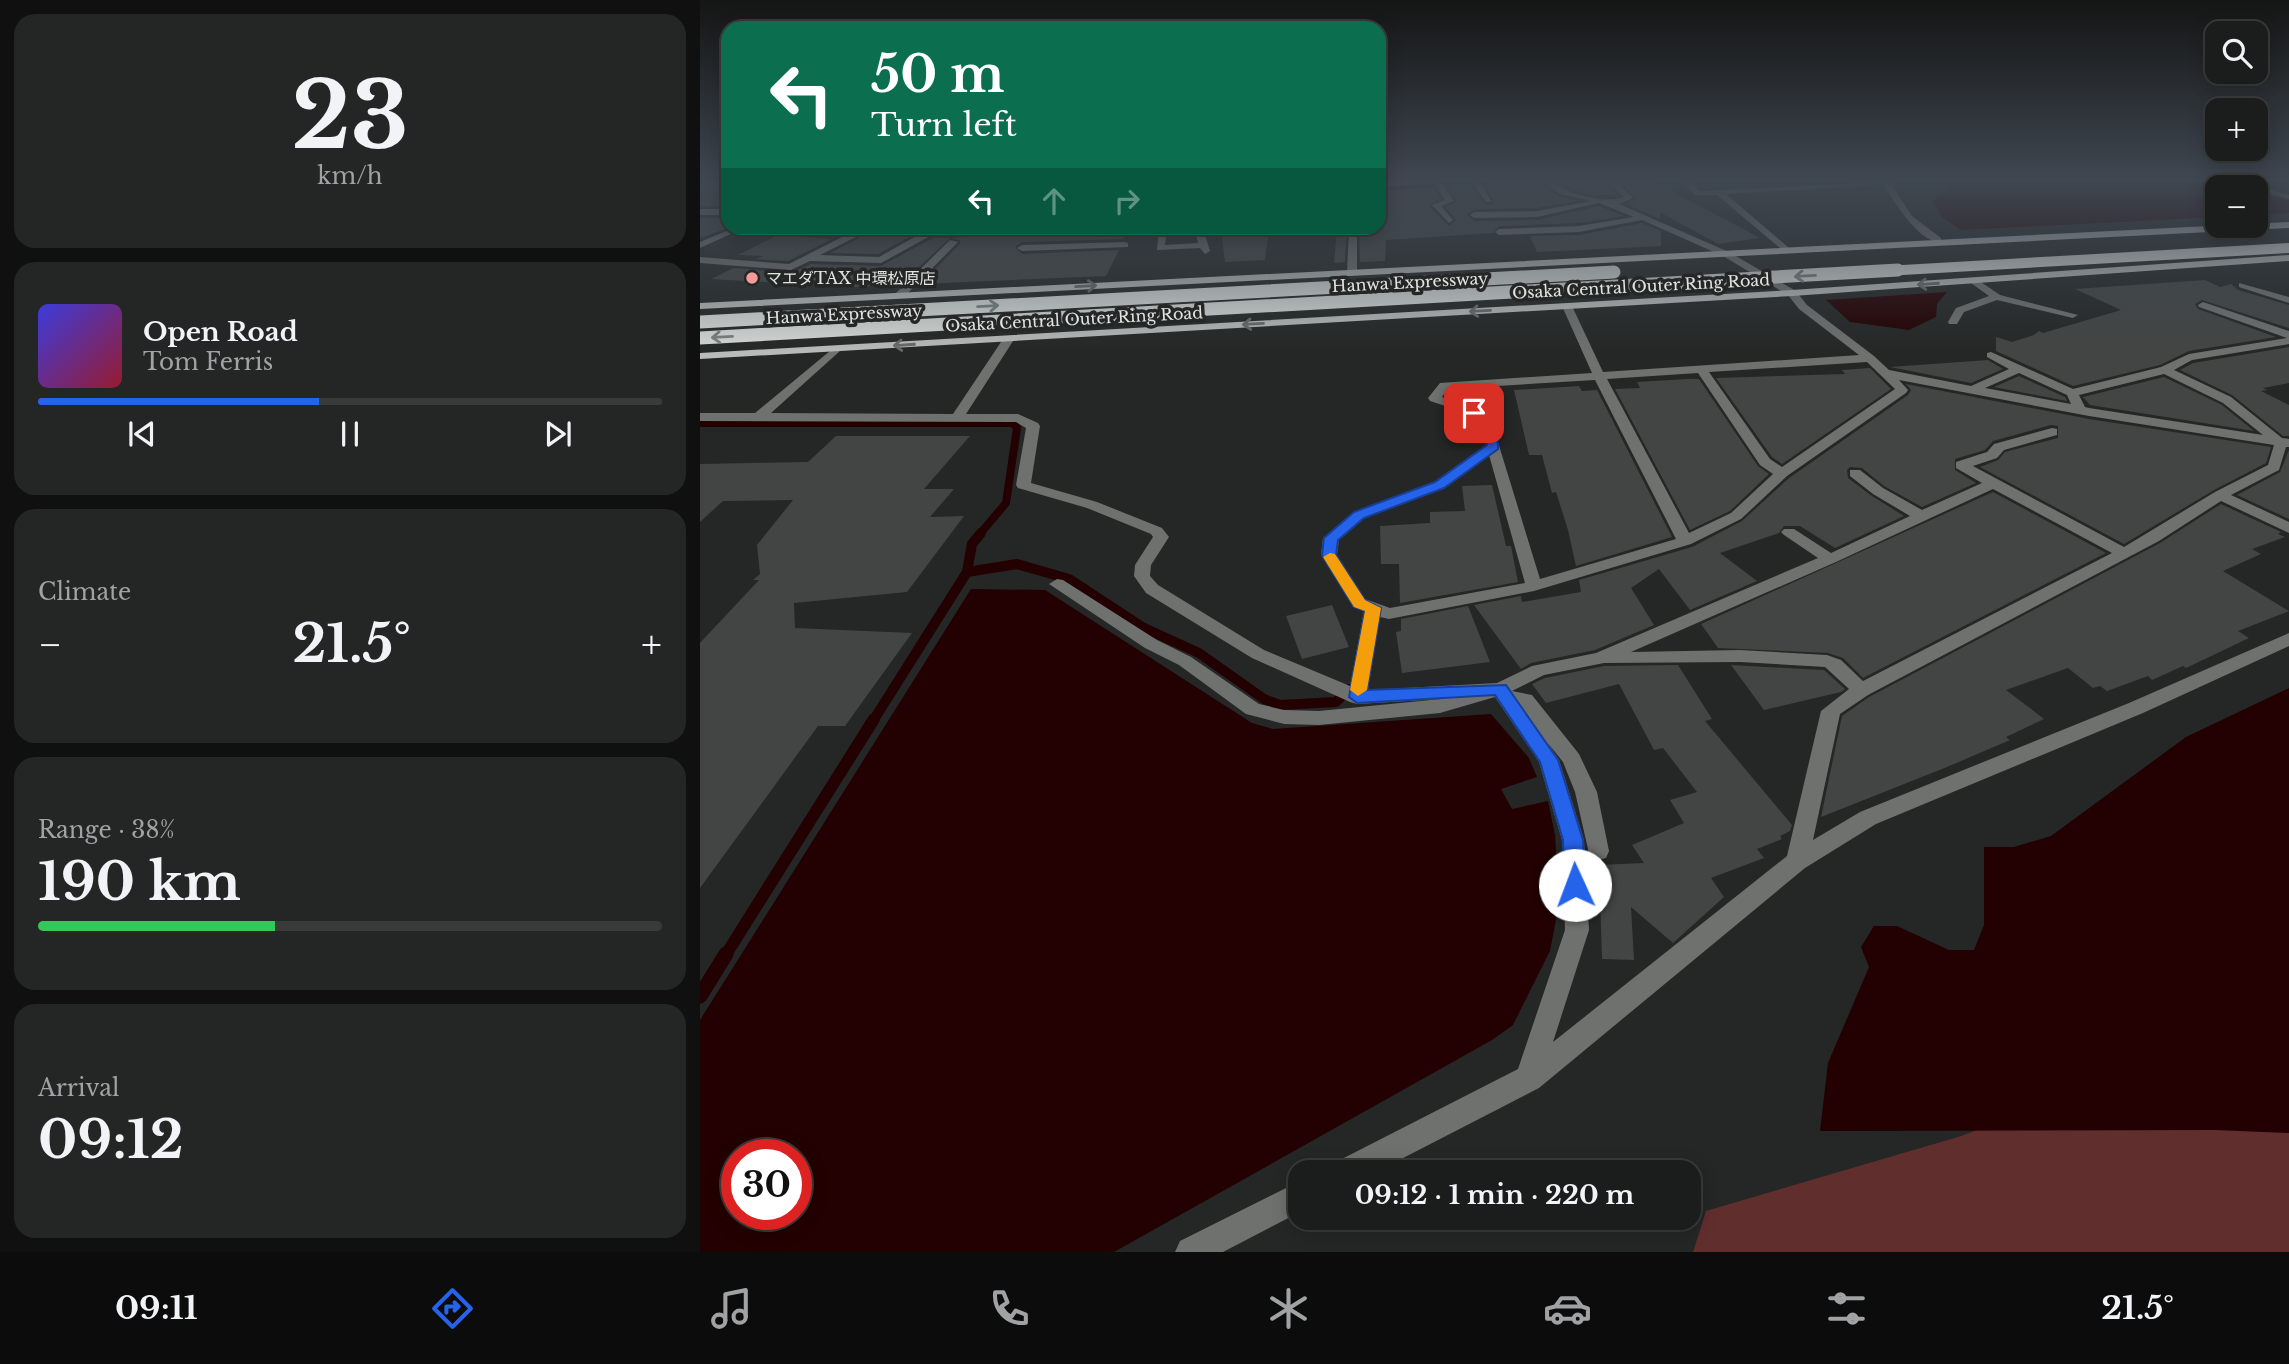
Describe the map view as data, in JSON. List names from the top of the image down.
{
  "streets": {
    "highway": ["Hanwa Expressway"],
    "main road": ["Osaka Central Outer Ring Road"]
  },
  "places": ["マエダTAX 中環松原店"],
  "page": {
    "tile": [
      ["23", "km/h"],
      "Climate",
      ["Range · 38%", "190 km"],
      ["Arrival", "09:12"]
    ],
    "map_buttons": ["+", "−"],
    "turn": ["50 m", "Turn left"],
    "song": ["Open Road", "Tom Ferris"],
    "heat": ["−", "21.5°", "+"],
    "limit": "30",
    "trip": "09:12 · 1 min · 220 m",
    "tabs": ["09:11", "21.5°"]
  }
}
